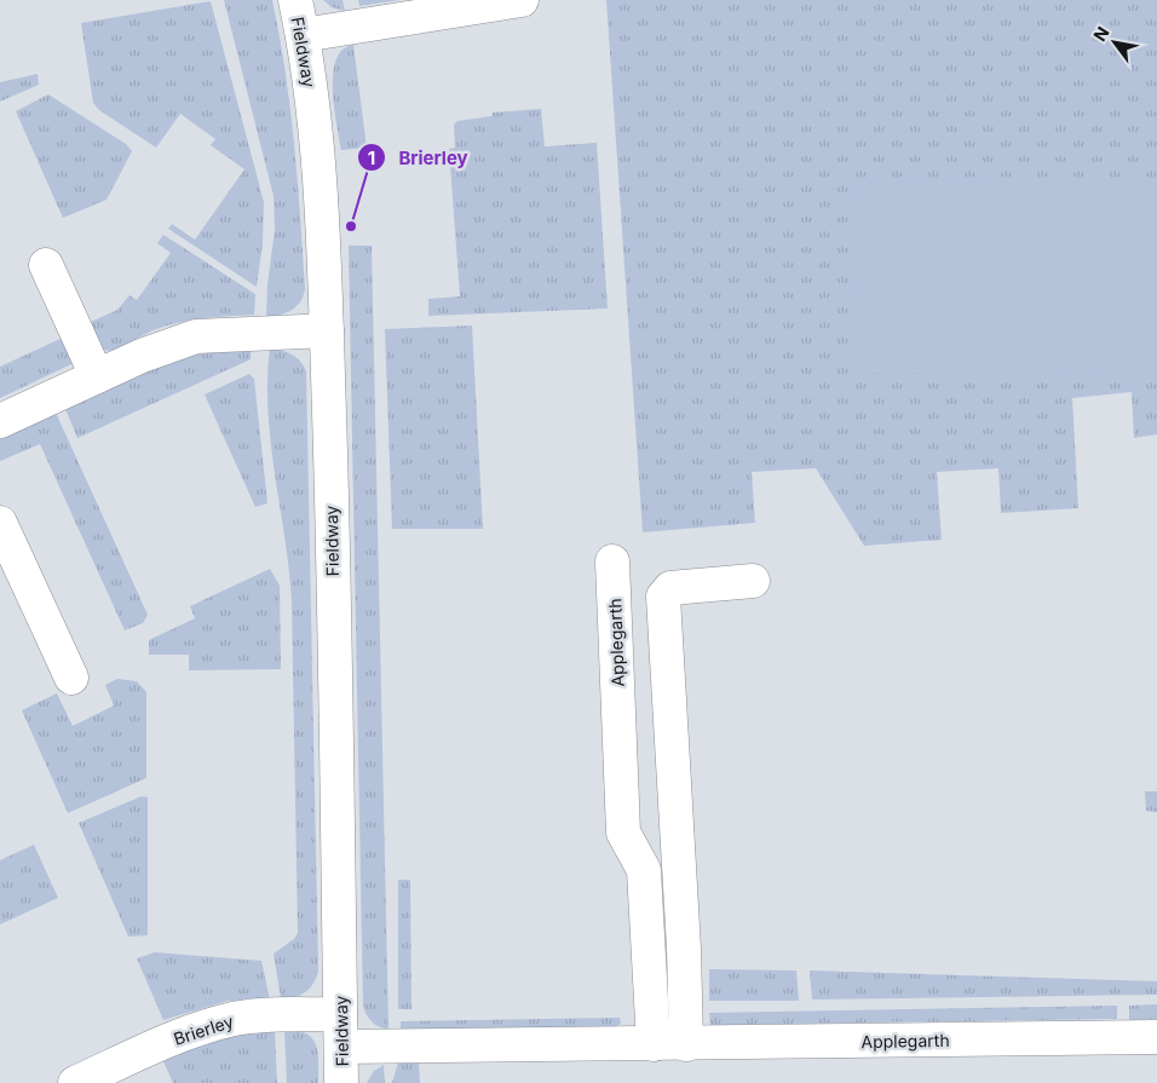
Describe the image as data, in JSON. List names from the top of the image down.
{
  "streets": {
    "street": ["Fieldway", "Applegarth", "Brierley"]
  },
  "crossings": [
    ["Fieldway", "Applegarth"],
    ["Fieldway", "Brierley"]
  ],
  "places": ["Brierley"],
  "north": "top left"
}
